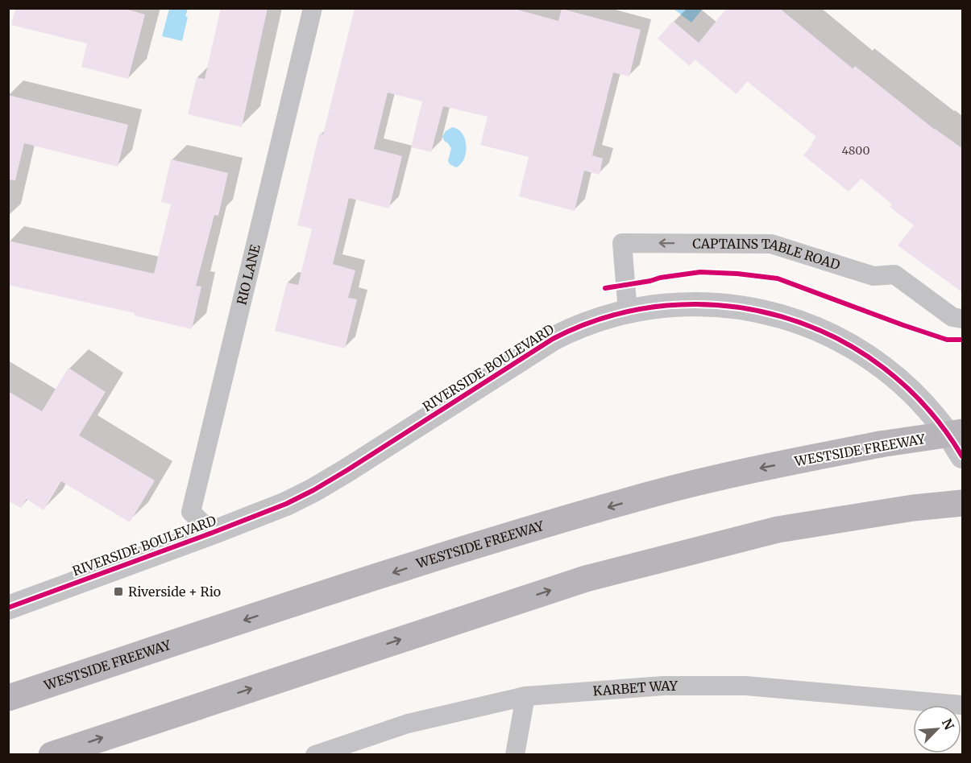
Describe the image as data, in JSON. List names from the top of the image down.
{
  "streets": {
    "highway": ["WESTSIDE FREEWAY"],
    "street": [
      "CAPTAINS TABLE ROAD",
      "RIO LANE",
      "RIVERSIDE BOULEVARD",
      "KARBET WAY"
    ]
  },
  "crossings": [
    ["CAPTAINS TABLE ROAD", "RIVERSIDE BOULEVARD"],
    ["RIO LANE", "RIVERSIDE BOULEVARD"]
  ],
  "places": {
    "transit": ["Riverside + Rio"]
  },
  "house_numbers": ["4800"],
  "north": "top right"
}
